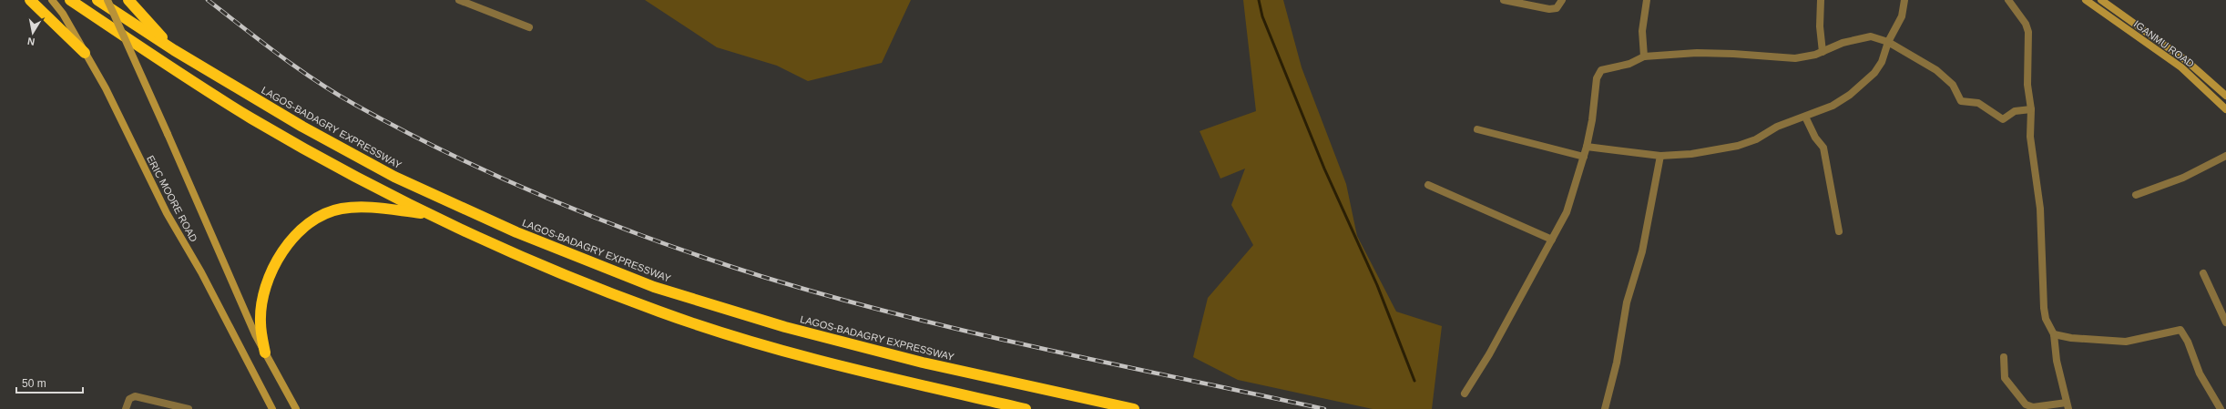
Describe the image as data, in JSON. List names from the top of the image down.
{
  "streets": {
    "highway": ["LAGOS-BADAGRY EXPRESSWAY"],
    "street": ["IGANMU ROAD", "ERIC MOORE ROAD"]
  },
  "scale_bar": "50 m",
  "north": "bottom"
}
